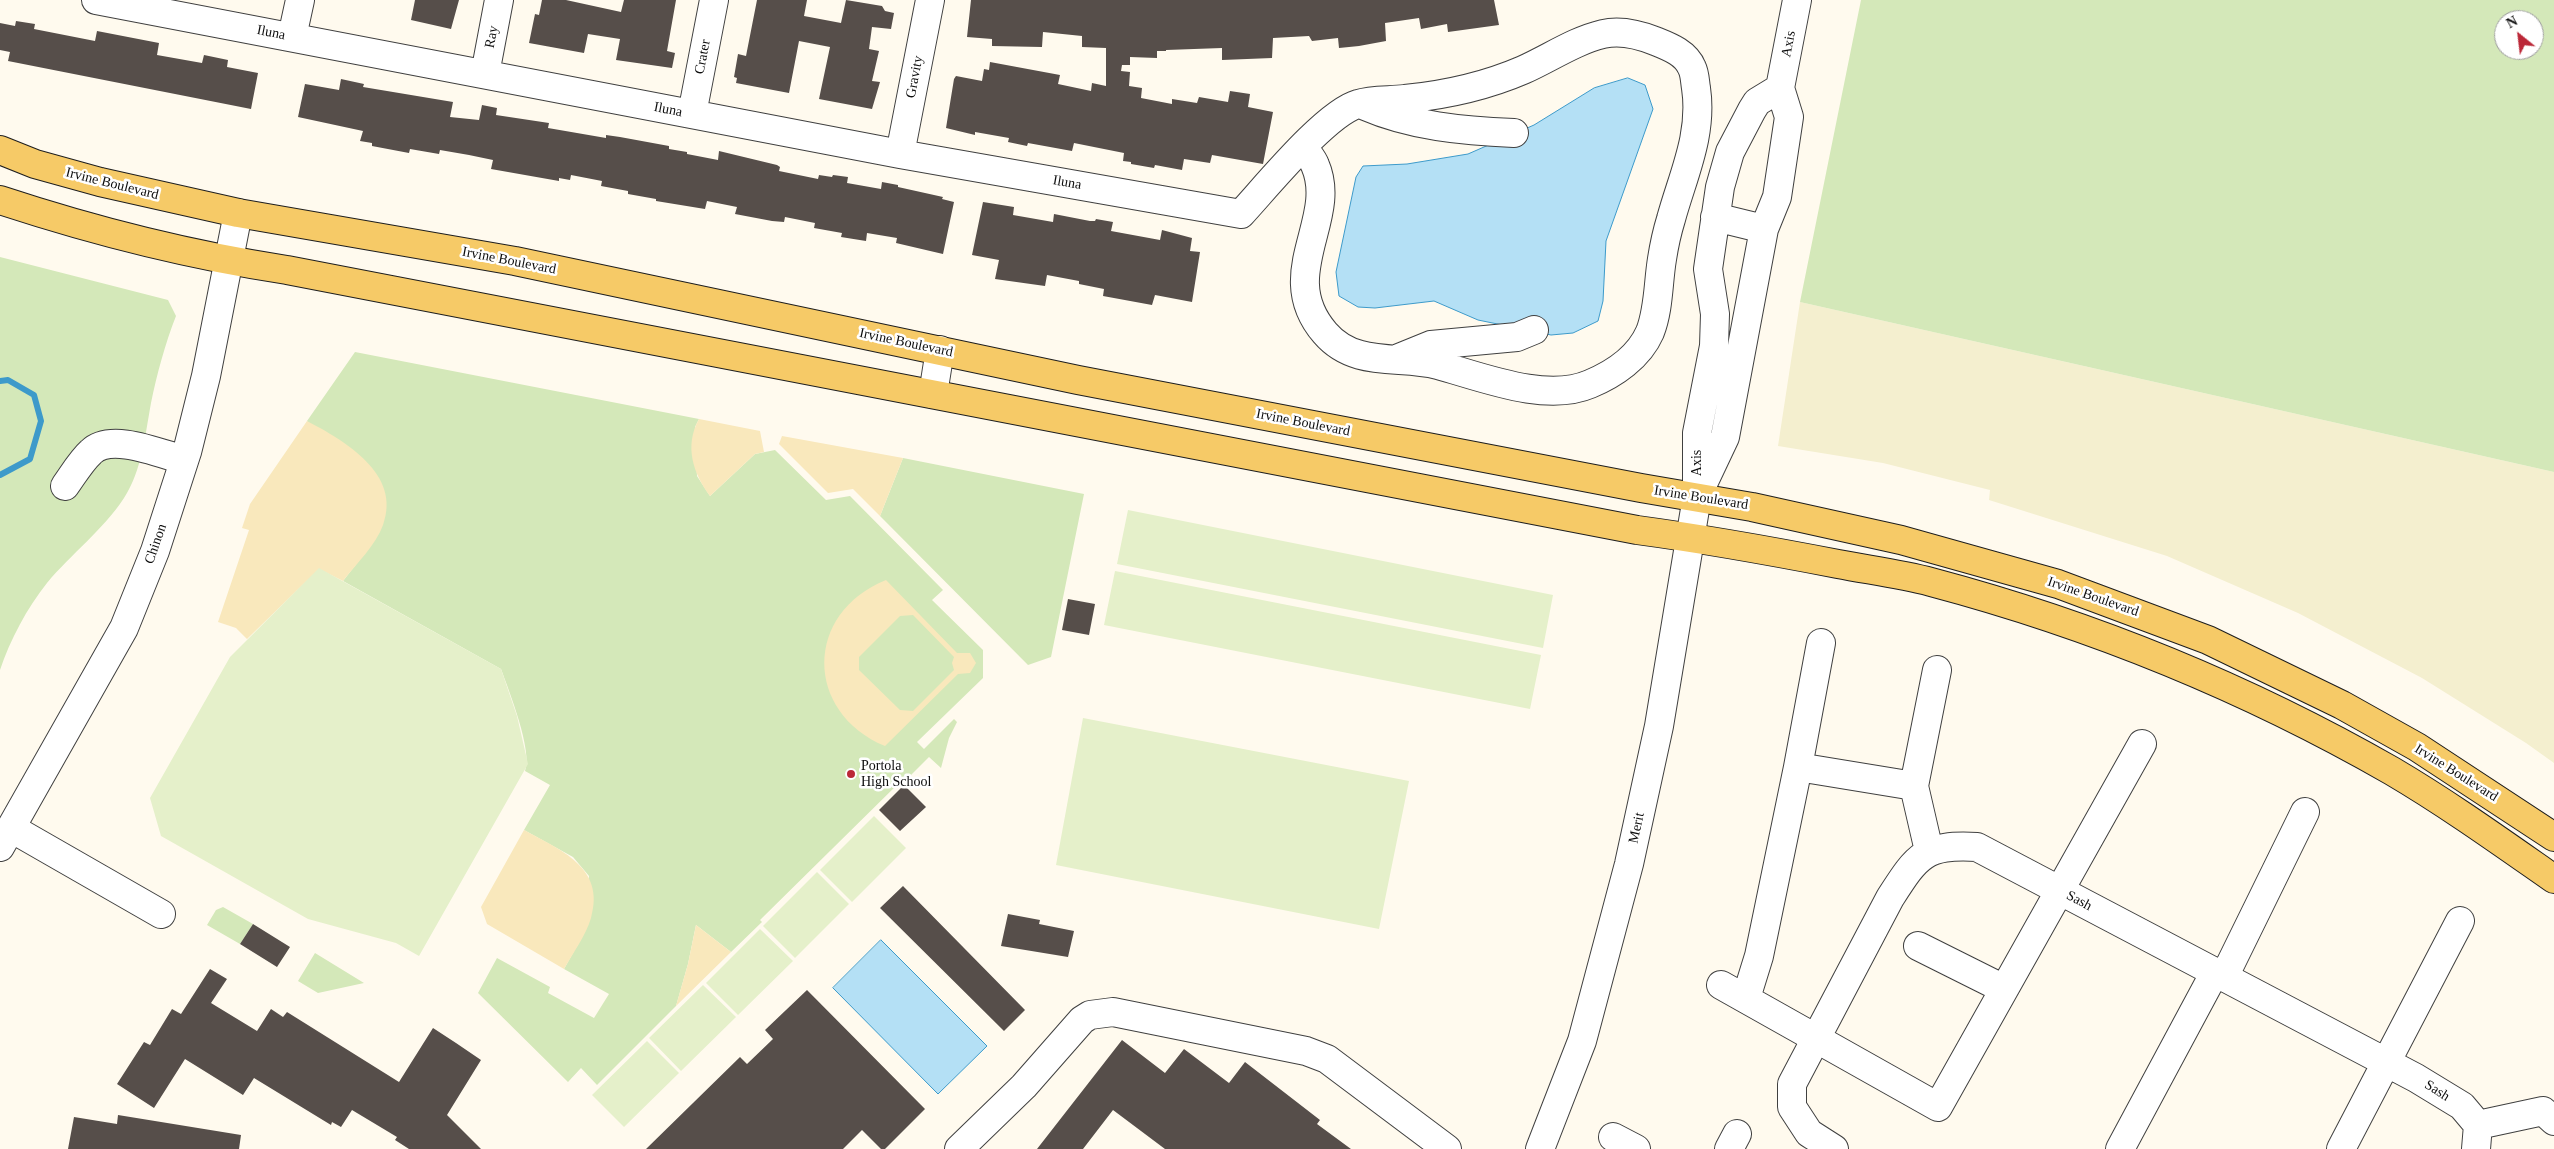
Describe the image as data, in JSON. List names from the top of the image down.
{
  "streets": {
    "main road": ["Irvine Boulevard"],
    "street": [
      "Iluna",
      "Ray",
      "Axis",
      "Crater",
      "Gravity",
      "Chinon",
      "Merit",
      "Sash"
    ]
  },
  "crossings": [
    ["Iluna", "Ray"],
    ["Iluna", "Crater"],
    ["Iluna", "Gravity"],
    ["Axis", "Irvine Boulevard"],
    ["Axis", "Merit"],
    ["Irvine Boulevard", "Chinon"],
    ["Irvine Boulevard", "Merit"]
  ],
  "places": ["Portola High School"],
  "north": "top left"
}
